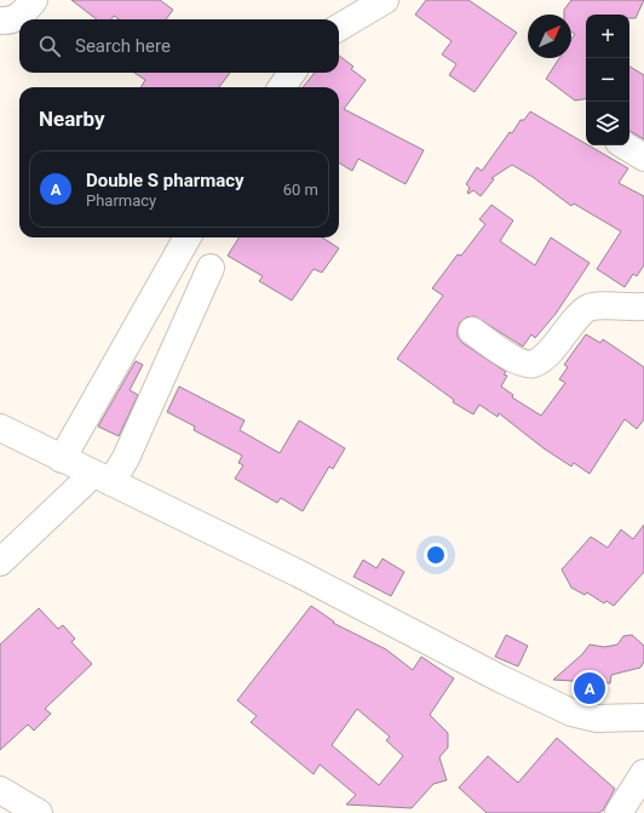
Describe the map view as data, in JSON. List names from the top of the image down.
{
  "north": "top right",
  "page": {
    "map_buttons": ["+", "−"],
    "search": "Search here",
    "heading": "Nearby",
    "list": [
      {
        "mark": "A",
        "name": "Double S pharmacy",
        "note": "Pharmacy",
        "value": "60 m"
      }
    ],
    "pins": "A"
  }
}
